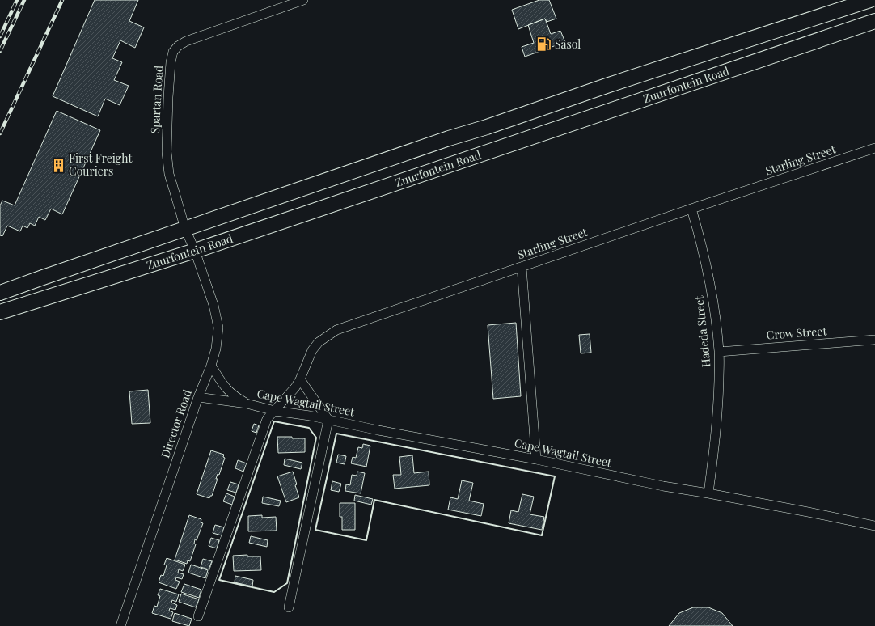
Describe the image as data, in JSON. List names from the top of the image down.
{
  "streets": {
    "main road": ["Zuurfontein Road"],
    "street": [
      "Spartan Road",
      "Starling Street",
      "Hadeda Street",
      "Crow Street",
      "Cape Wagtail Street",
      "Director Road"
    ]
  },
  "crossings": [
    ["Zuurfontein Road", "Spartan Road"],
    ["Zuurfontein Road", "Director Road"],
    ["Spartan Road", "Director Road"],
    ["Starling Street", "Hadeda Street"],
    ["Starling Street", "Cape Wagtail Street"],
    ["Hadeda Street", "Crow Street"],
    ["Hadeda Street", "Cape Wagtail Street"]
  ],
  "places": {
    "fuel station": ["Sasol"],
    "building": ["First Freight Couriers"]
  }
}
